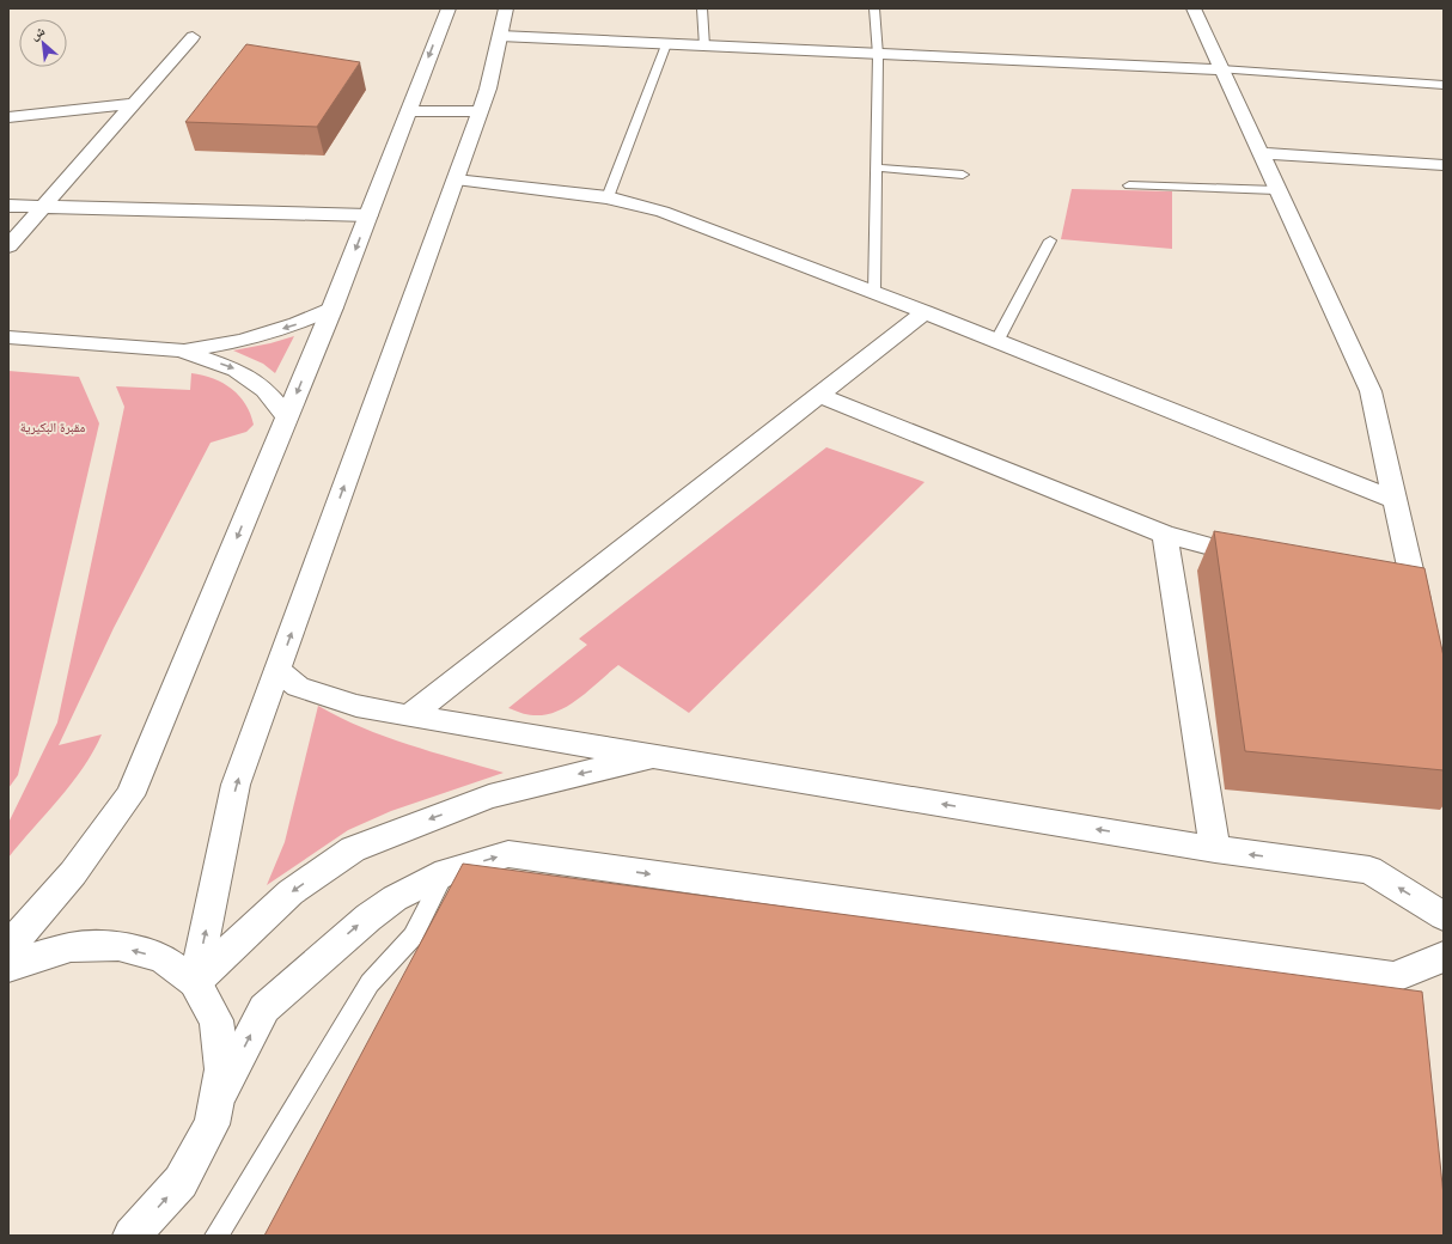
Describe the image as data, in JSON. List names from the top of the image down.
{
  "parks": ["مقبرة البكيرية"],
  "north": "top left"
}
